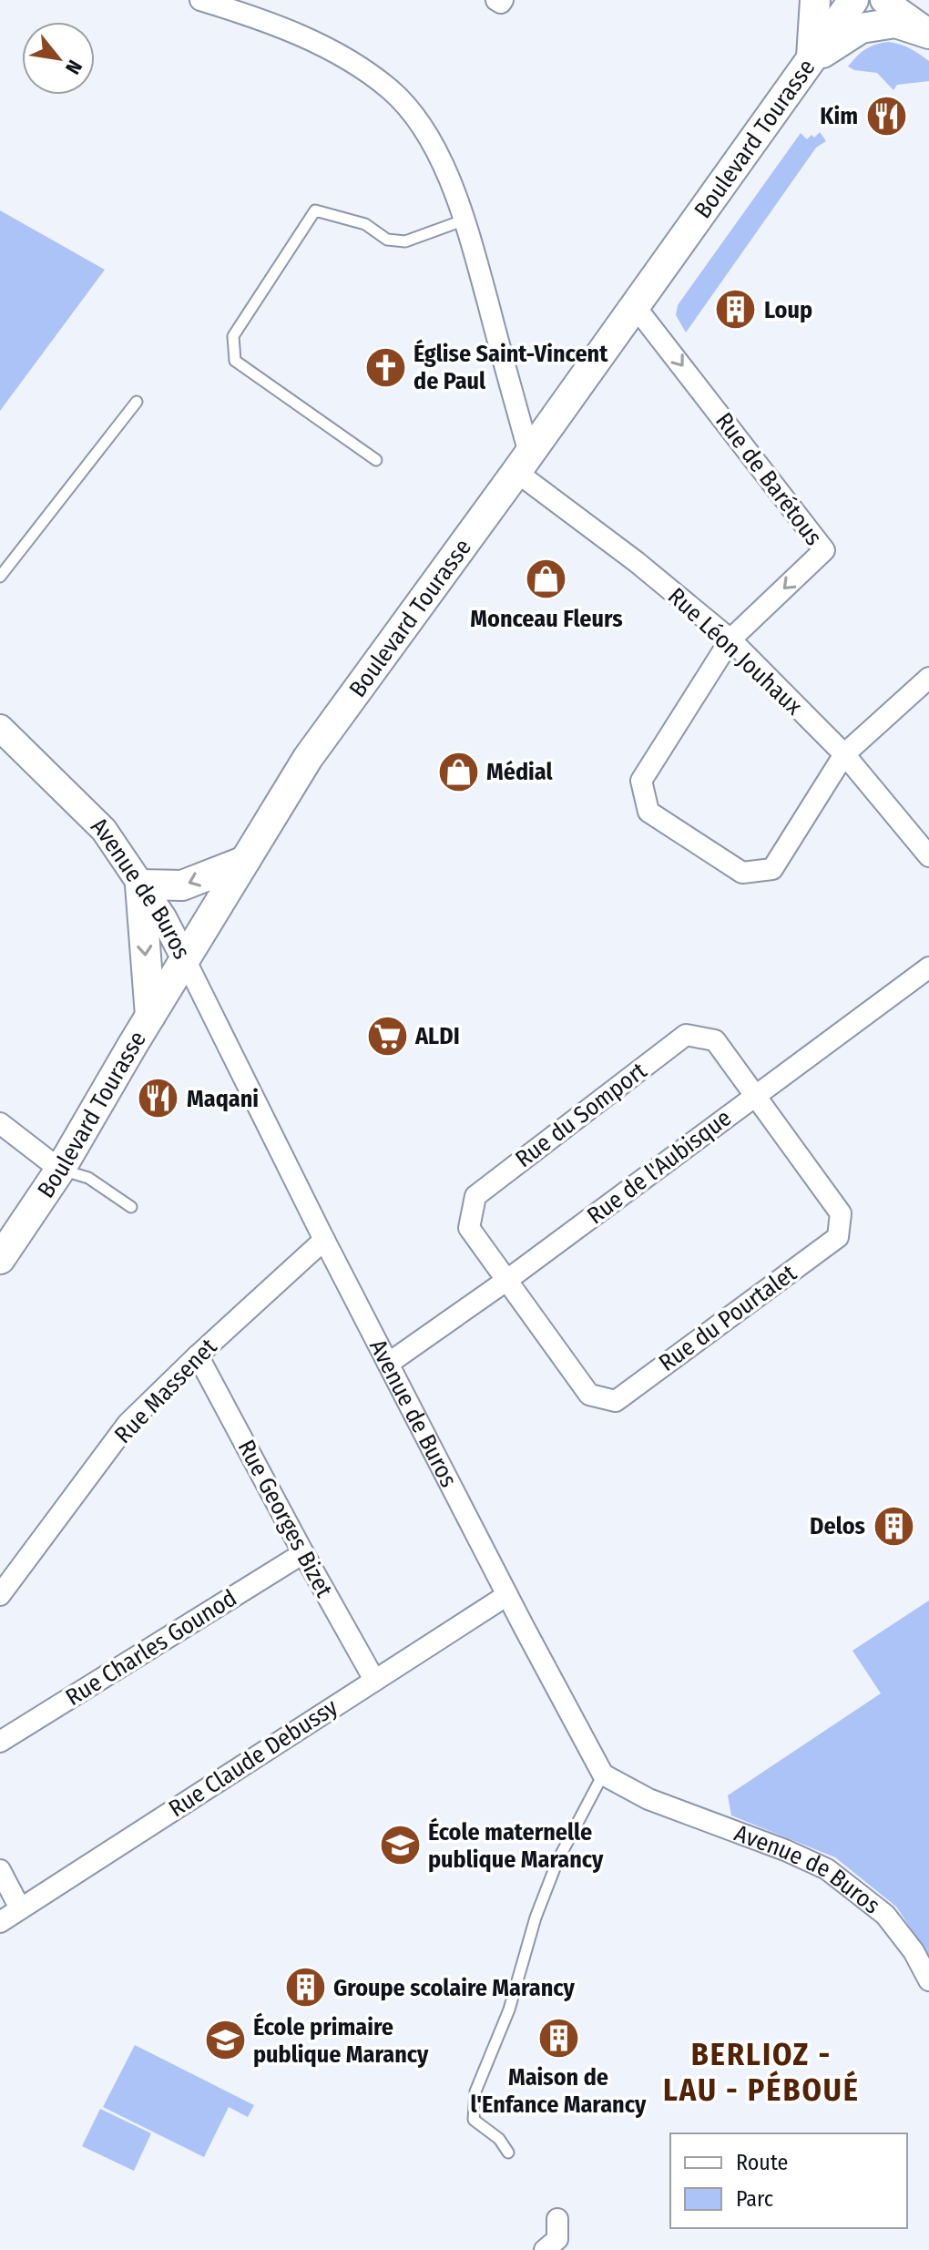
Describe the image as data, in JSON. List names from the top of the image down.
{
  "streets": {
    "main road": ["Boulevard Tourasse"],
    "street": [
      "Rue de Barétous",
      "Rue Léon Jouhaux",
      "Avenue de Buros",
      "Rue du Somport",
      "Rue de l'Aubisque",
      "Rue du Pourtalet",
      "Rue Massenet",
      "Rue Georges Bizet",
      "Rue Charles Gounod",
      "Rue Claude Debussy"
    ]
  },
  "crossings": [
    ["Boulevard Tourasse", "Rue de Barétous"],
    ["Boulevard Tourasse", "Rue Léon Jouhaux"],
    ["Boulevard Tourasse", "Avenue de Buros"],
    ["Rue de Barétous", "Rue Léon Jouhaux"],
    ["Avenue de Buros", "Rue de l'Aubisque"],
    ["Avenue de Buros", "Rue Massenet"],
    ["Avenue de Buros", "Rue Claude Debussy"],
    ["Rue du Somport", "Rue de l'Aubisque"],
    ["Rue du Somport", "Rue du Pourtalet"],
    ["Rue de l'Aubisque", "Rue du Pourtalet"],
    ["Rue Massenet", "Rue Georges Bizet"],
    ["Rue Georges Bizet", "Rue Charles Gounod"],
    ["Rue Georges Bizet", "Rue Claude Debussy"]
  ],
  "districts": ["BERLIOZ - LAU - PÉBOUÉ"],
  "places": {
    "restaurant": ["Kim", "Maqani"],
    "building": [
      "Loup",
      "Delos",
      "Groupe scolaire Marancy",
      "Maison de l'Enfance Marancy"
    ],
    "church": ["Église Saint-Vincent de Paul"],
    "shop": ["Monceau Fleurs", "Médial"],
    "supermarket": ["ALDI"],
    "school or university": ["École maternelle publique Marancy", "École primaire publique Marancy"]
  },
  "legend": ["Route", "Parc"],
  "north": "bottom right"
}
